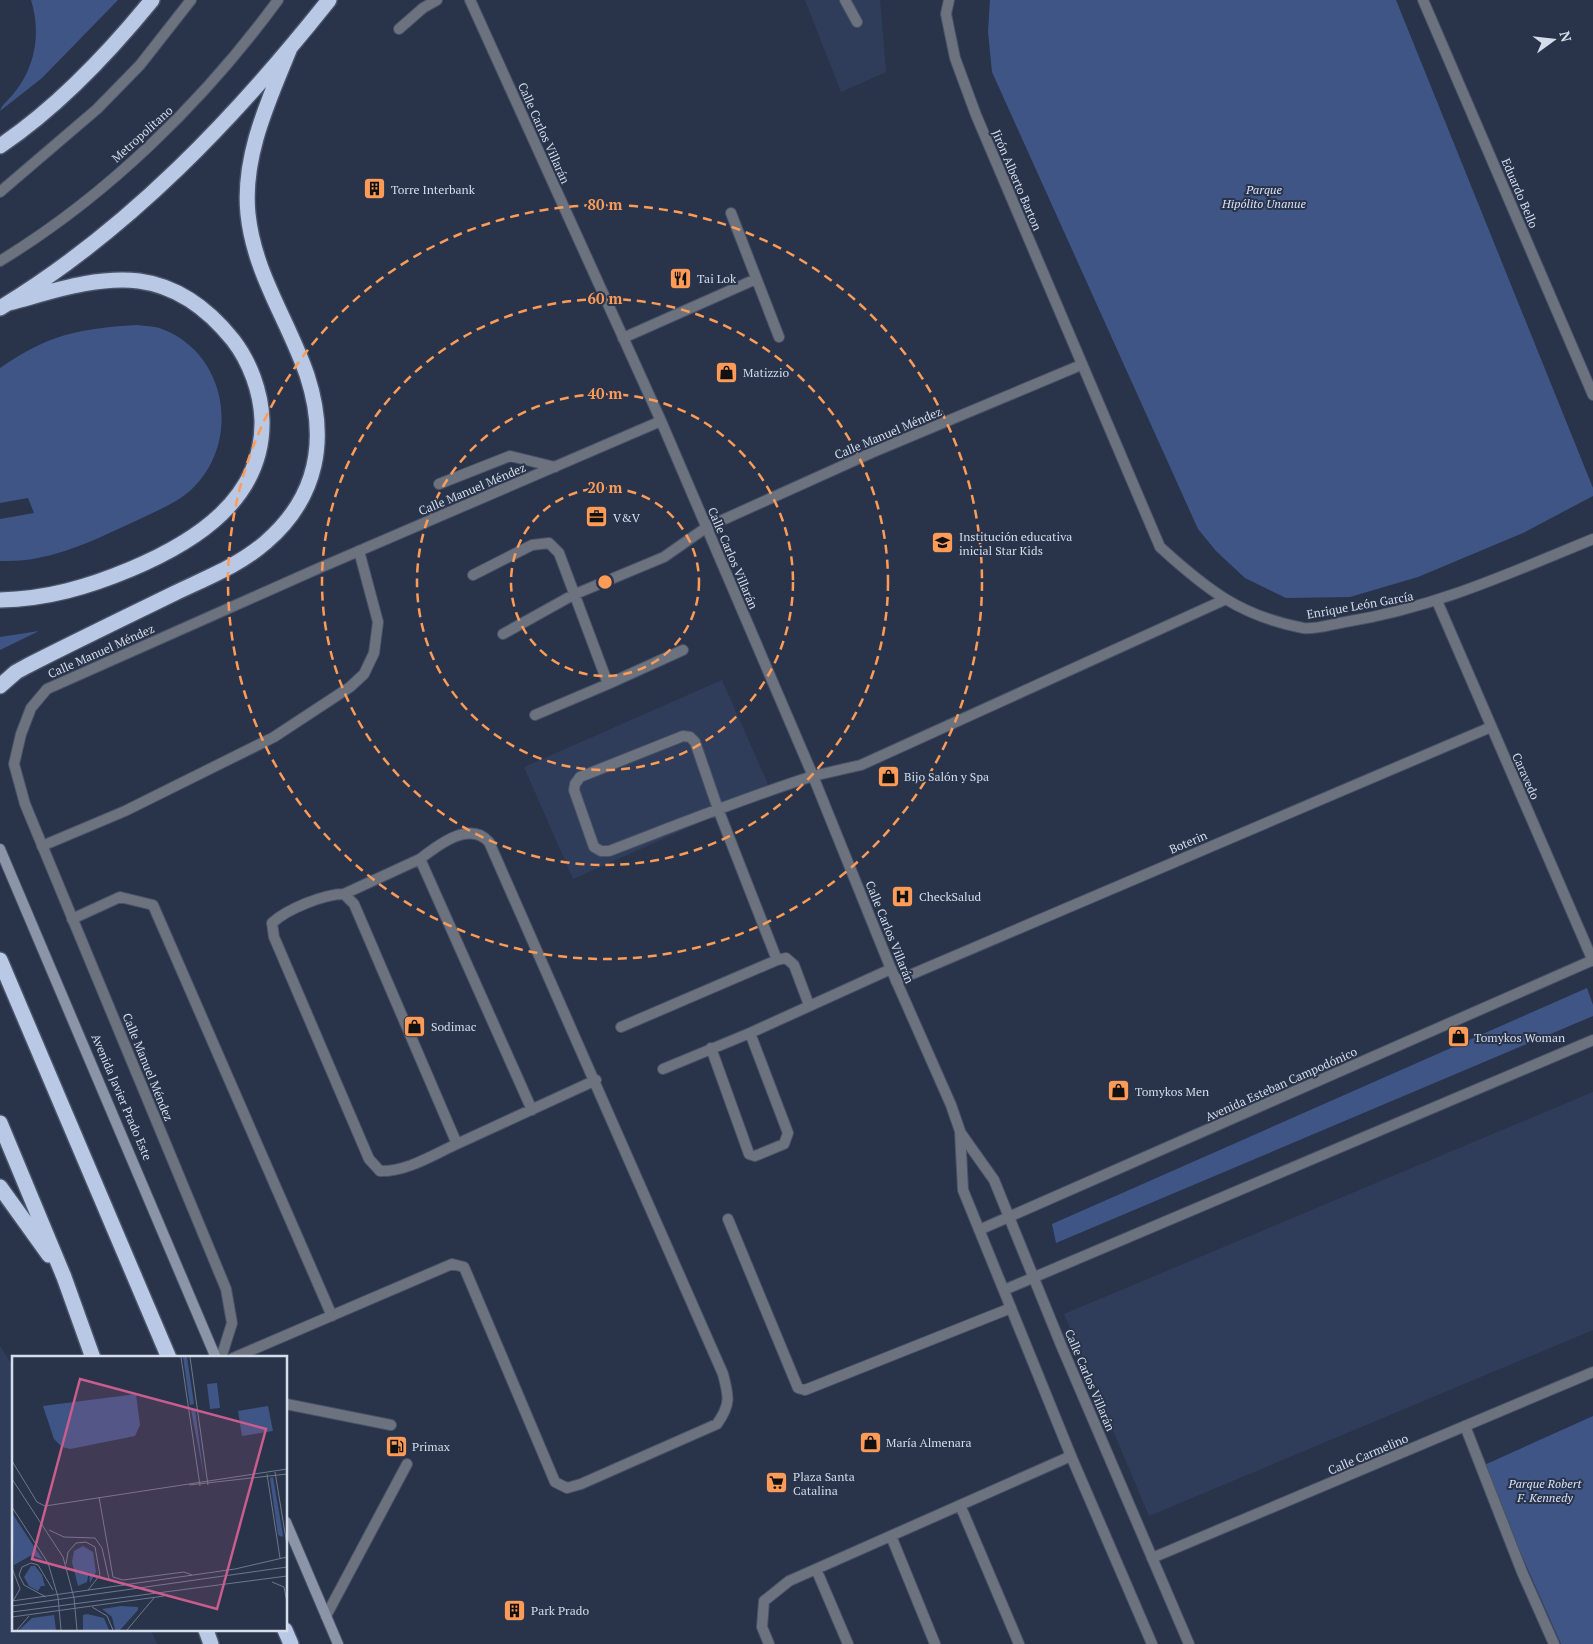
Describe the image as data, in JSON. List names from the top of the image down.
{
  "streets": {
    "main road": ["Avenida Javier Prado Este"],
    "street": [
      "Calle Carlos Villarán",
      "Metropolitano",
      "Jirón Alberto Barton",
      "Eduardo Bello",
      "Calle Manuel Méndez",
      "Enrique León García",
      "Caravedo",
      "Boterin",
      "Avenida Esteban Campodónico",
      "Calle Carmelino"
    ]
  },
  "crossings": [
    ["Calle Carlos Villarán", "Calle Manuel Méndez"],
    ["Calle Carlos Villarán", "Boterin"],
    ["Calle Carlos Villarán", "Avenida Esteban Campodónico"],
    ["Calle Carlos Villarán", "Calle Carmelino"],
    ["Jirón Alberto Barton", "Calle Manuel Méndez"],
    ["Jirón Alberto Barton", "Enrique León García"],
    ["Calle Manuel Méndez", "Enrique León García"],
    ["Enrique León García", "Caravedo"],
    ["Caravedo", "Boterin"],
    ["Caravedo", "Avenida Esteban Campodónico"]
  ],
  "parks": ["Parque Hipólito Unanue", "Parque Robert F. Kennedy"],
  "places": {
    "building": ["Torre Interbank", "Park Prado"],
    "restaurant": ["Tai Lok"],
    "shop": [
      "Matizzio",
      "Bijo Salón y Spa",
      "Sodimac",
      "Tomykos Woman",
      "Tomykos Men",
      "María Almenara"
    ],
    "office": ["V&V"],
    "school or university": ["Institución educativa inicial Star Kids"],
    "hospital": ["CheckSalud"],
    "fuel station": ["Primax"],
    "supermarket": ["Plaza Santa Catalina"]
  },
  "north": "right",
  "rings": [
    "80 m",
    "60 m",
    "40 m",
    "20 m"
  ]
}
